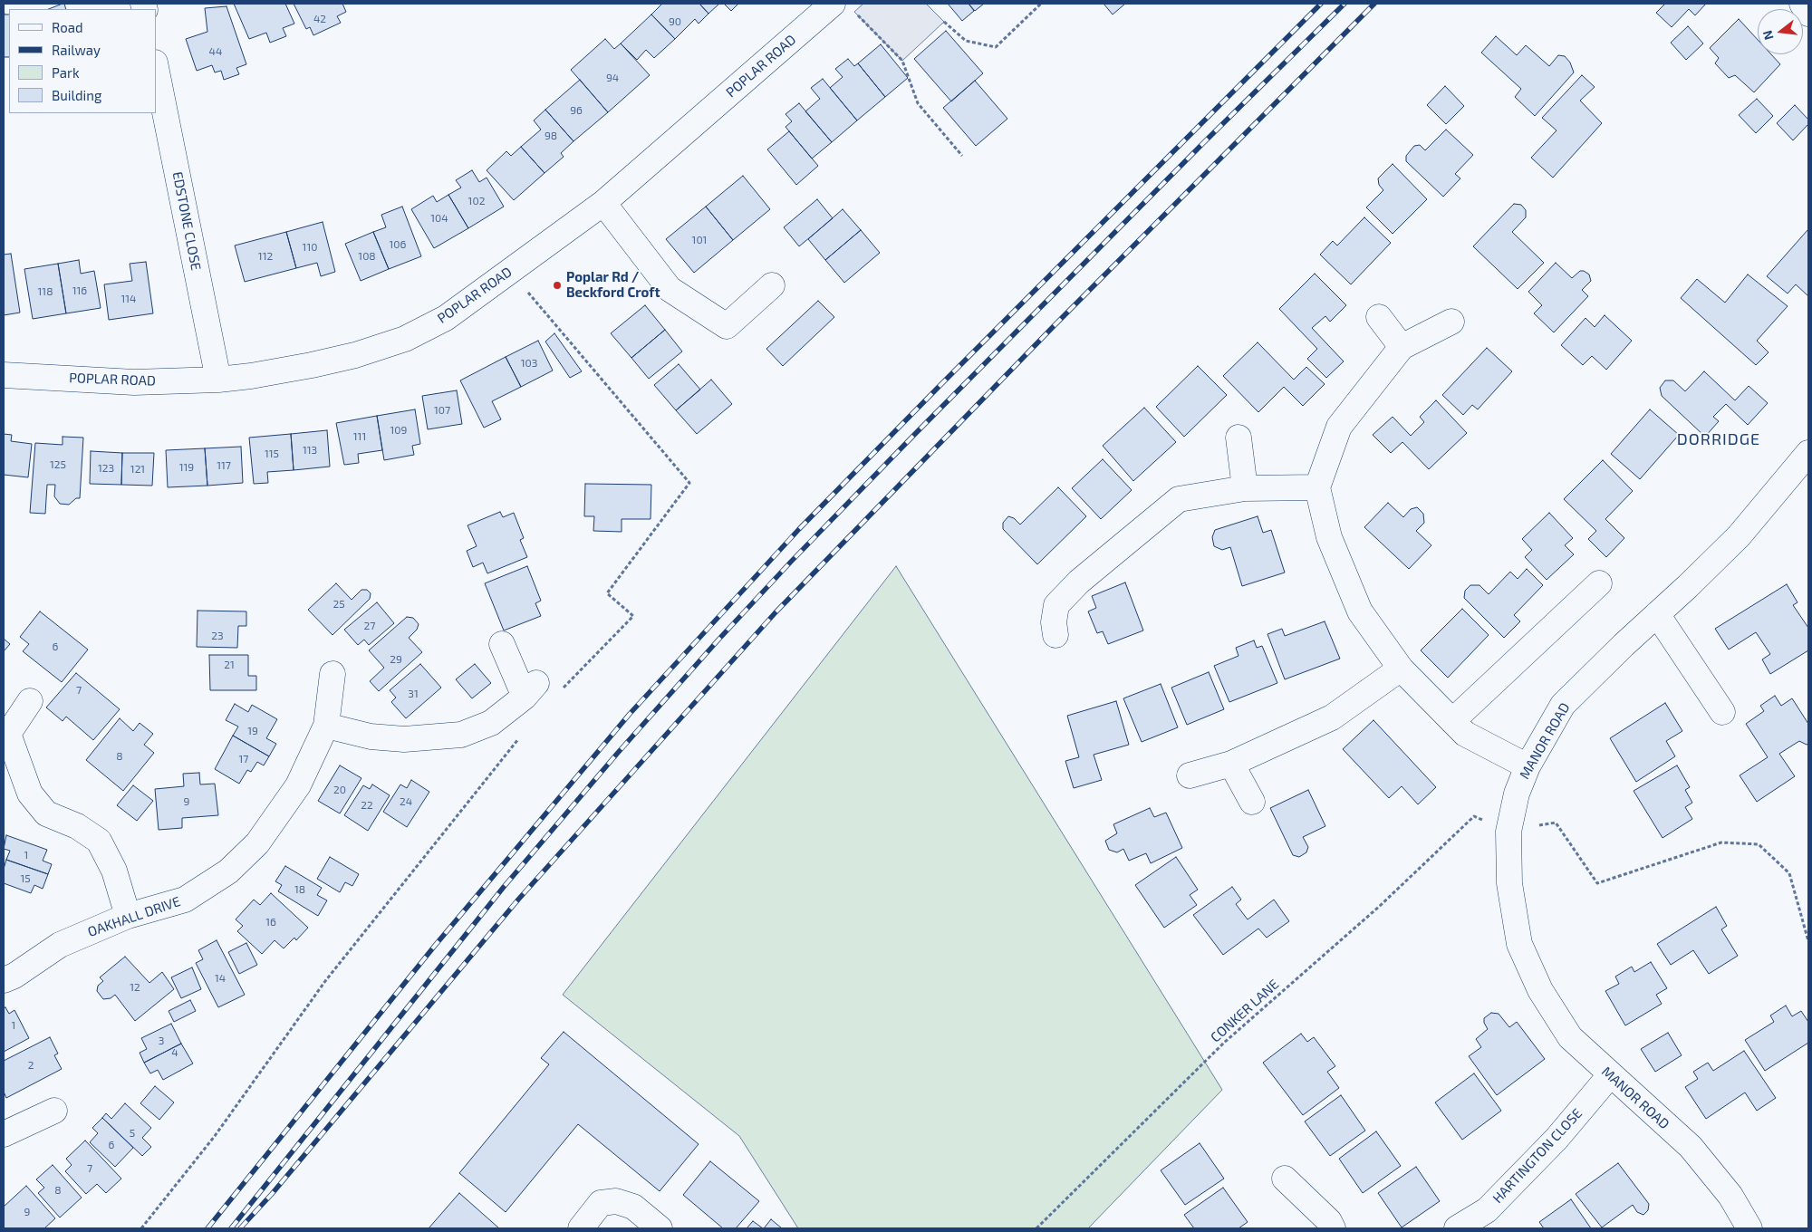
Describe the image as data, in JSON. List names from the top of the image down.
{
  "streets": {
    "street": [
      "POPLAR ROAD",
      "EDSTONE CLOSE",
      "MANOR ROAD",
      "OAKHALL DRIVE",
      "HARTINGTON CLOSE"
    ],
    "path": ["CONKER LANE"]
  },
  "crossings": [
    ["POPLAR ROAD", "EDSTONE CLOSE"],
    ["MANOR ROAD", "HARTINGTON CLOSE"]
  ],
  "districts": ["DORRIDGE"],
  "places": ["Poplar Rd / Beckford Croft"],
  "house_numbers": [
    "42",
    "90",
    "44",
    "94",
    "96",
    "98",
    "102",
    "104",
    "101",
    "106",
    "110",
    "112",
    "108",
    "116",
    "118",
    "114",
    "103",
    "107",
    "109",
    "111",
    "113",
    "115",
    "125",
    "117",
    "119",
    "123",
    "121",
    "25",
    "27",
    "23",
    "6",
    "29",
    "21",
    "7",
    "31",
    "19",
    "8",
    "17",
    "20",
    "9",
    "24",
    "22",
    "1",
    "15",
    "18",
    "16",
    "14",
    "12",
    "1",
    "3",
    "4",
    "2",
    "5",
    "6",
    "7",
    "8",
    "9"
  ],
  "legend": [
    "Road",
    "Railway",
    "Park",
    "Building"
  ],
  "north": "left"
}
